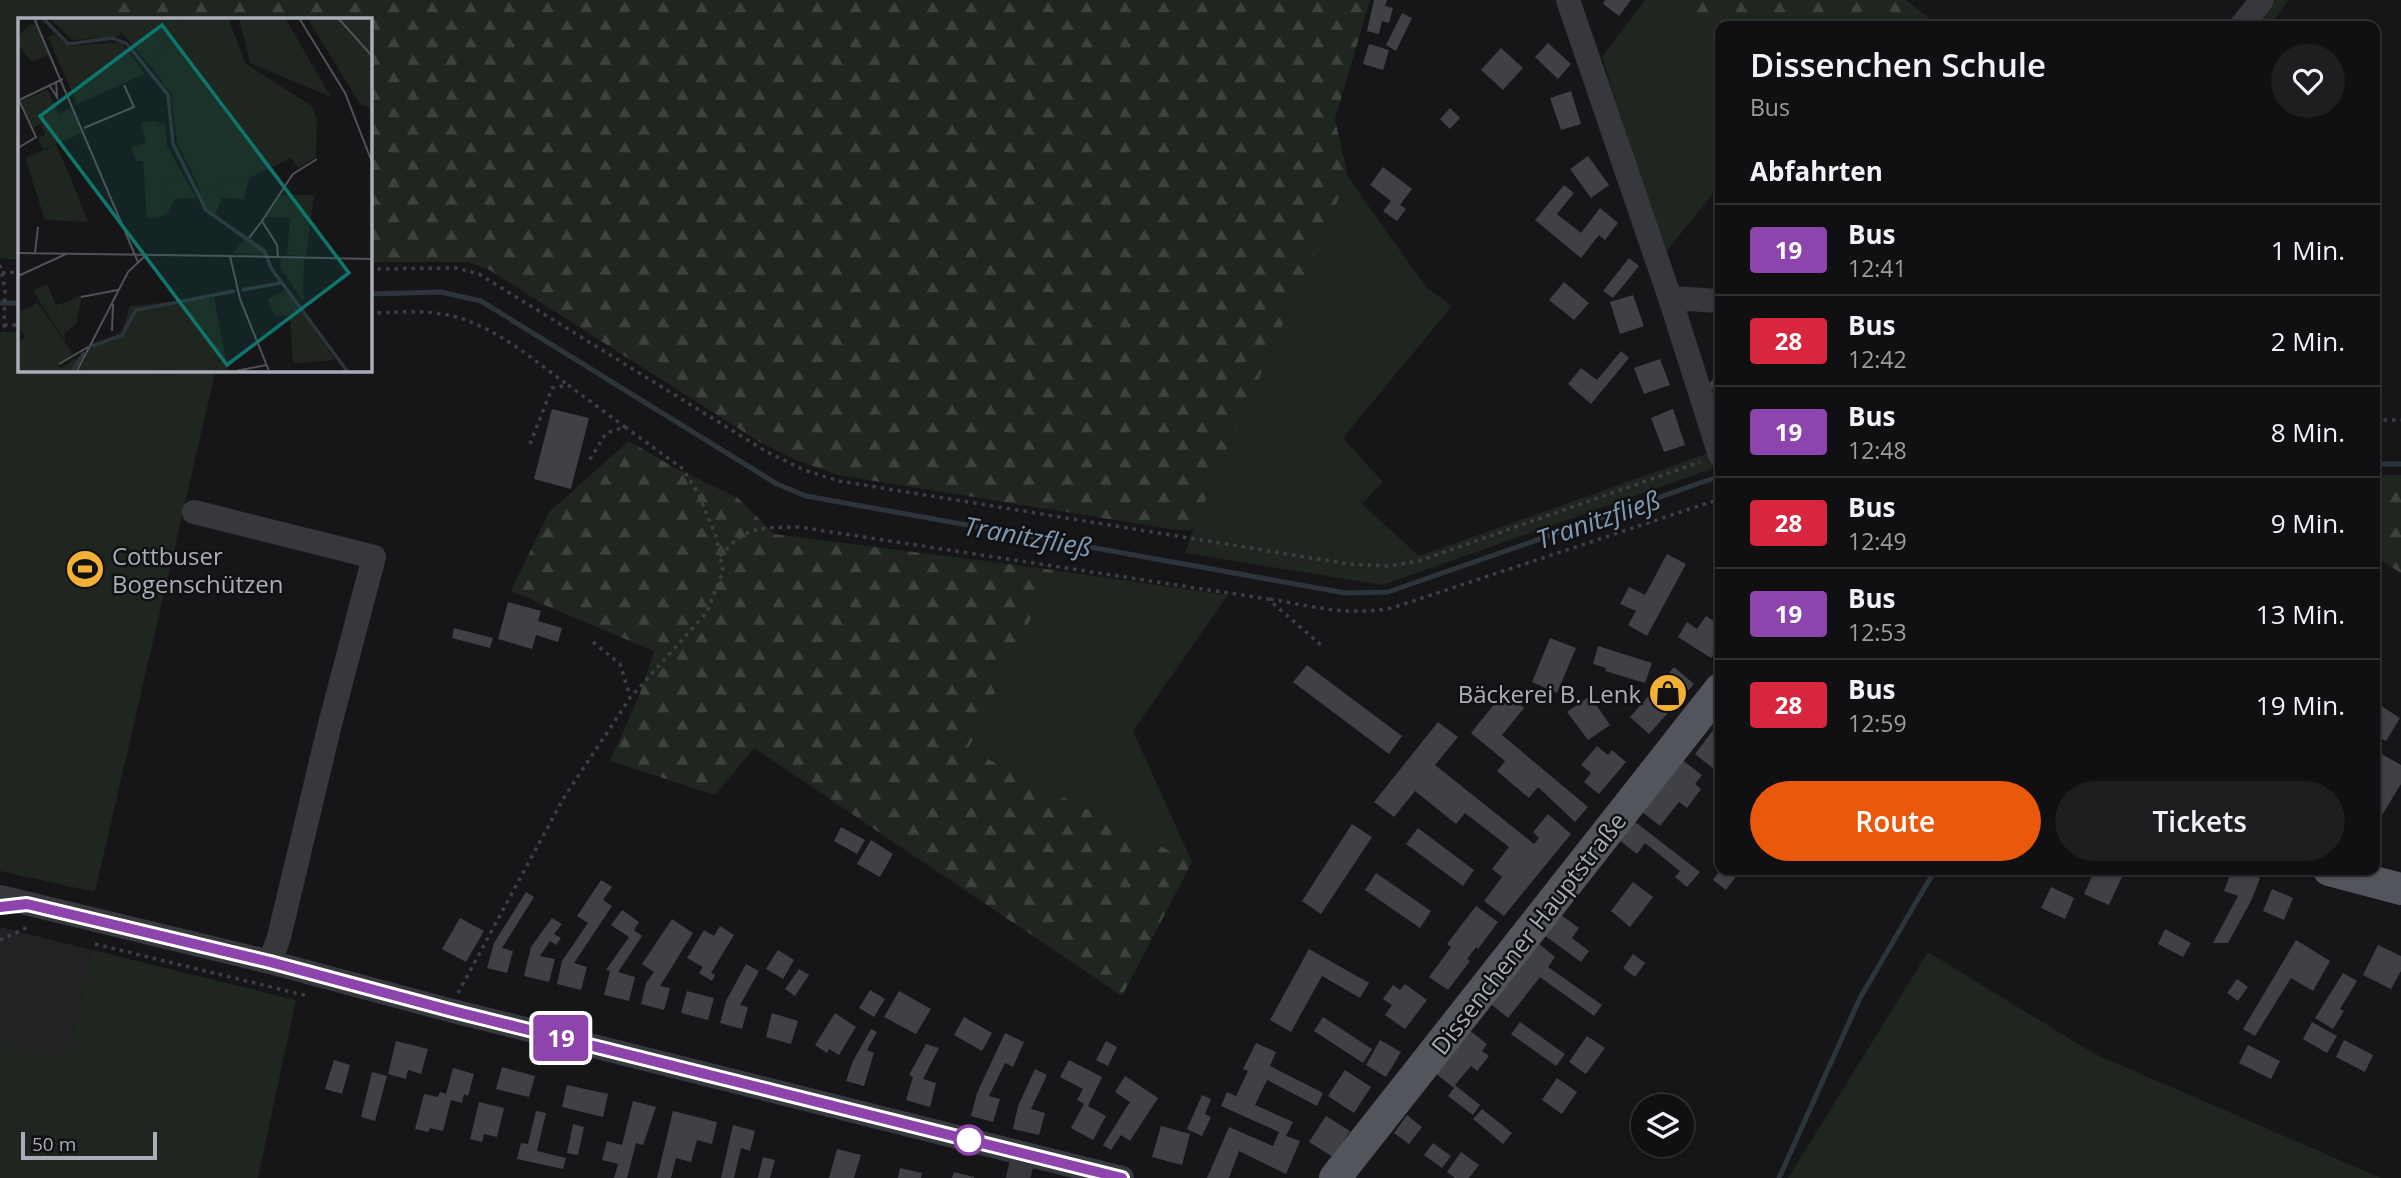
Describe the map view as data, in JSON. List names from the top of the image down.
{
  "streets": {
    "main road": ["Dissenchener Hauptstraße"]
  },
  "water": ["Tranitzfließ"],
  "places": {
    "sports": ["Cottbuser Bogenschützen"],
    "shop": ["Bäckerei B. Lenk"]
  },
  "lines": ["bus line 19"],
  "scale_bar": "50 m",
  "page": {
    "on_map": "19",
    "heading": [
      ["Dissenchen Schule", "Bus"],
      "Abfahrten"
    ],
    "list": [
      {
        "mark": "19",
        "name": "Bus",
        "note": "12:41",
        "value": "1 Min."
      },
      {
        "mark": "28",
        "name": "Bus",
        "note": "12:42",
        "value": "2 Min."
      },
      {
        "mark": "19",
        "name": "Bus",
        "note": "12:48",
        "value": "8 Min."
      },
      {
        "mark": "28",
        "name": "Bus",
        "note": "12:49",
        "value": "9 Min."
      },
      {
        "mark": "19",
        "name": "Bus",
        "note": "12:53",
        "value": "13 Min."
      },
      {
        "mark": "28",
        "name": "Bus",
        "note": "12:59",
        "value": "19 Min."
      }
    ],
    "buttons": ["Route", "Tickets"],
    "scale": "50 m"
  }
}
